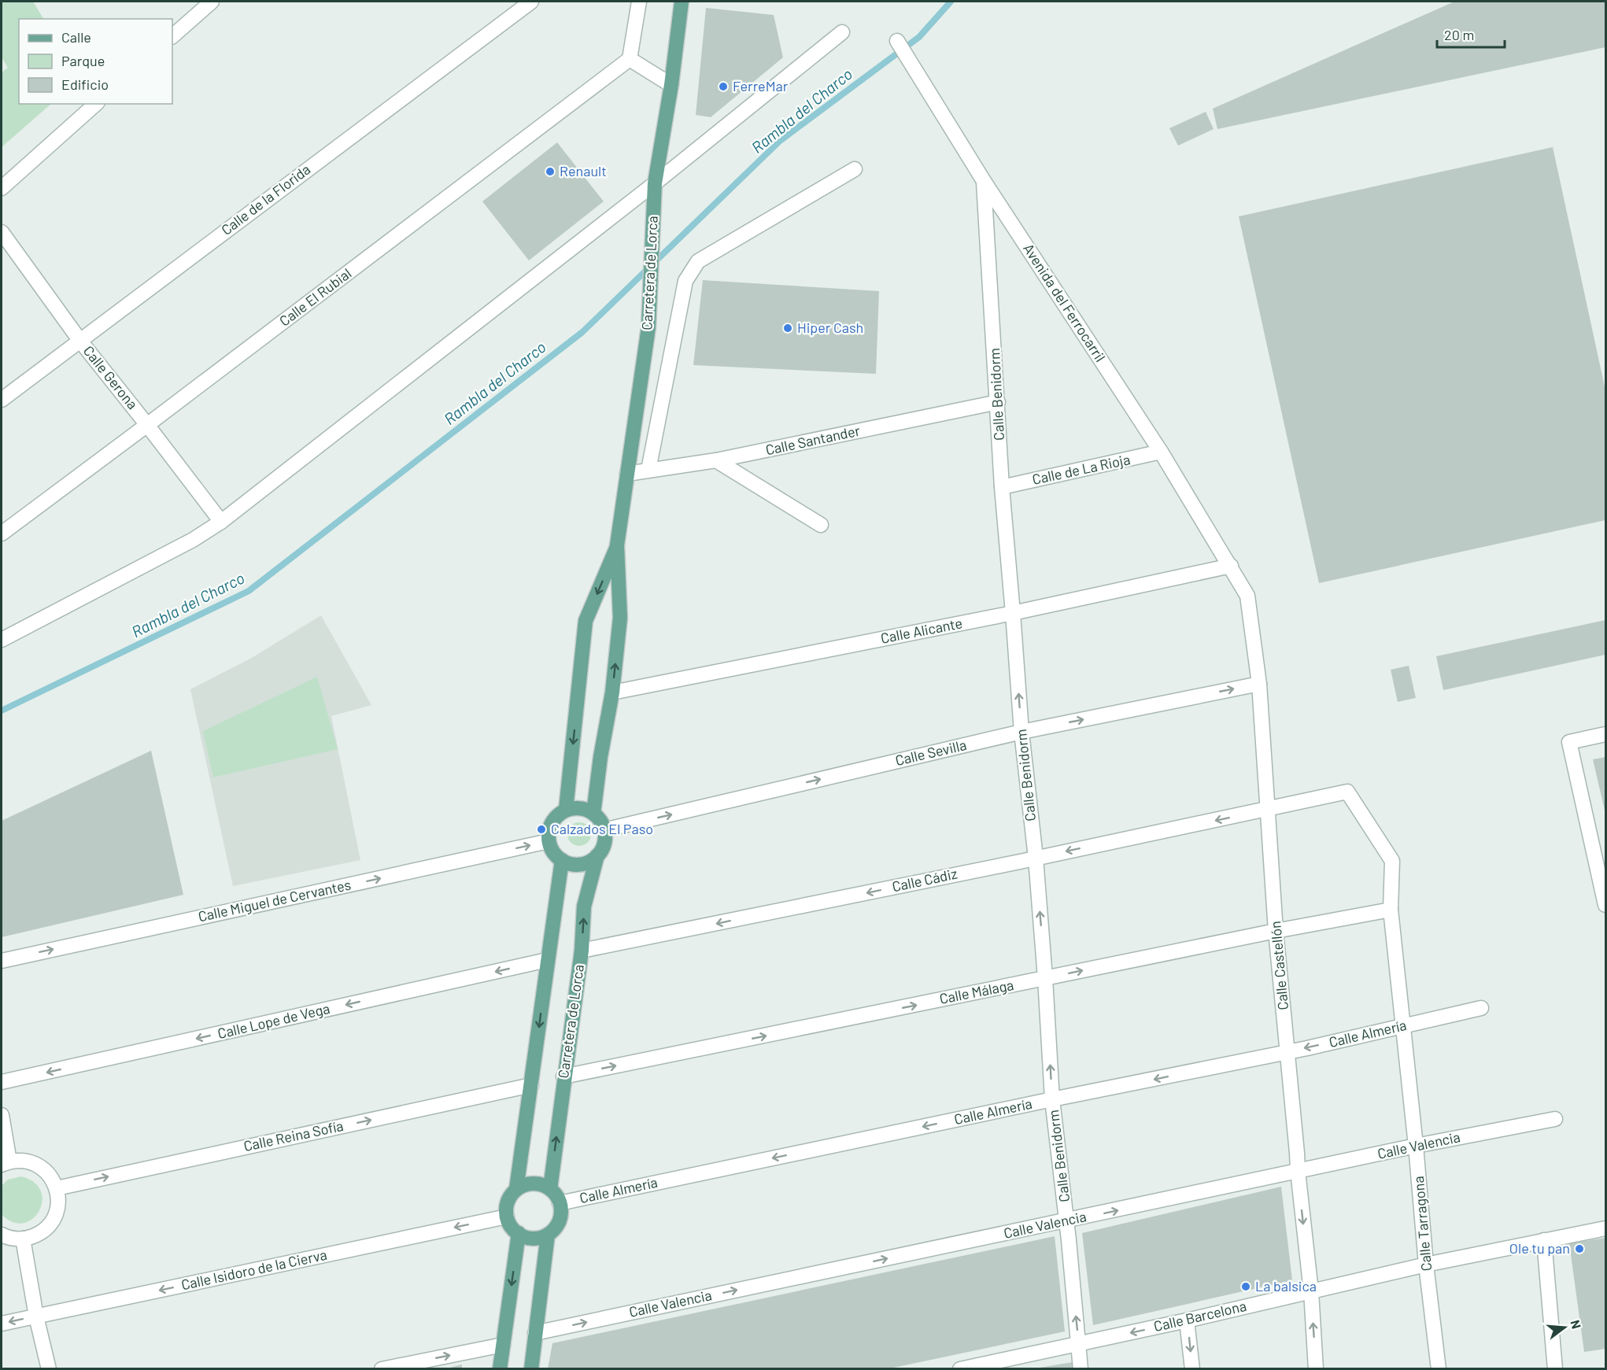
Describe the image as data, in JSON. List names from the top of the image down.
{
  "streets": {
    "main road": ["Carretera de Lorca"],
    "street": [
      "Calle de la Florida",
      "Calle El Rubial",
      "Avenida del Ferrocarril",
      "Calle Gerona",
      "Calle Benidorm",
      "Calle Santander",
      "Calle de La Rioja",
      "Calle Alicante",
      "Calle Sevilla",
      "Calle Cádiz",
      "Calle Miguel de Cervantes",
      "Calle Castellón",
      "Calle Málaga",
      "Calle Lope de Vega",
      "Calle Almería",
      "Calle Reina Sofía",
      "Calle Valencia",
      "Calle Tarragona",
      "Calle Isidoro de la Cierva",
      "Calle Barcelona"
    ]
  },
  "crossings": [
    ["Calle de la Florida", "Calle Gerona"],
    ["Carretera de Lorca", "Calle Santander"],
    ["Carretera de Lorca", "Calle Alicante"],
    ["Carretera de Lorca", "Calle Sevilla"],
    ["Carretera de Lorca", "Calle Cádiz"],
    ["Carretera de Lorca", "Calle Miguel de Cervantes"],
    ["Carretera de Lorca", "Calle Málaga"],
    ["Carretera de Lorca", "Calle Almería"],
    ["Carretera de Lorca", "Calle Isidoro de la Cierva"],
    ["Calle El Rubial", "Calle Gerona"],
    ["Avenida del Ferrocarril", "Calle Benidorm"],
    ["Avenida del Ferrocarril", "Calle de La Rioja"],
    ["Avenida del Ferrocarril", "Calle Alicante"],
    ["Avenida del Ferrocarril", "Calle Castellón"],
    ["Calle Benidorm", "Calle Santander"],
    ["Calle Benidorm", "Calle de La Rioja"],
    ["Calle Benidorm", "Calle Alicante"],
    ["Calle Benidorm", "Calle Sevilla"],
    ["Calle Benidorm", "Calle Cádiz"],
    ["Calle Benidorm", "Calle Málaga"],
    ["Calle Benidorm", "Calle Almería"],
    ["Calle Benidorm", "Calle Valencia"],
    ["Calle Benidorm", "Calle Barcelona"],
    ["Calle Alicante", "Calle Castellón"],
    ["Calle Sevilla", "Calle Miguel de Cervantes"],
    ["Calle Sevilla", "Calle Castellón"],
    ["Calle Cádiz", "Calle Castellón"],
    ["Calle Cádiz", "Calle Málaga"],
    ["Calle Cádiz", "Calle Tarragona"],
    ["Calle Castellón", "Calle Málaga"],
    ["Calle Castellón", "Calle Almería"],
    ["Calle Castellón", "Calle Valencia"],
    ["Calle Castellón", "Calle Barcelona"],
    ["Calle Málaga", "Calle Tarragona"],
    ["Calle Almería", "Calle Tarragona"],
    ["Calle Almería", "Calle Isidoro de la Cierva"],
    ["Calle Valencia", "Calle Tarragona"],
    ["Calle Tarragona", "Calle Barcelona"]
  ],
  "one_way": [
    "Calle Benidorm",
    "Calle Sevilla",
    "Calle Cádiz",
    "Calle Miguel de Cervantes",
    "Calle Málaga",
    "Calle Lope de Vega",
    "Calle Almería",
    "Calle Reina Sofía",
    "Calle Valencia",
    "Calle Isidoro de la Cierva"
  ],
  "water": ["Rambla del Charco"],
  "places": [
    "FerreMar",
    "Renault",
    "Hiper Cash",
    "Calzados El Paso",
    "Ole tu pan",
    "La balsica"
  ],
  "legend": ["Calle", "Parque", "Edificio"],
  "scale_bar": "20 m",
  "north": "right"
}
